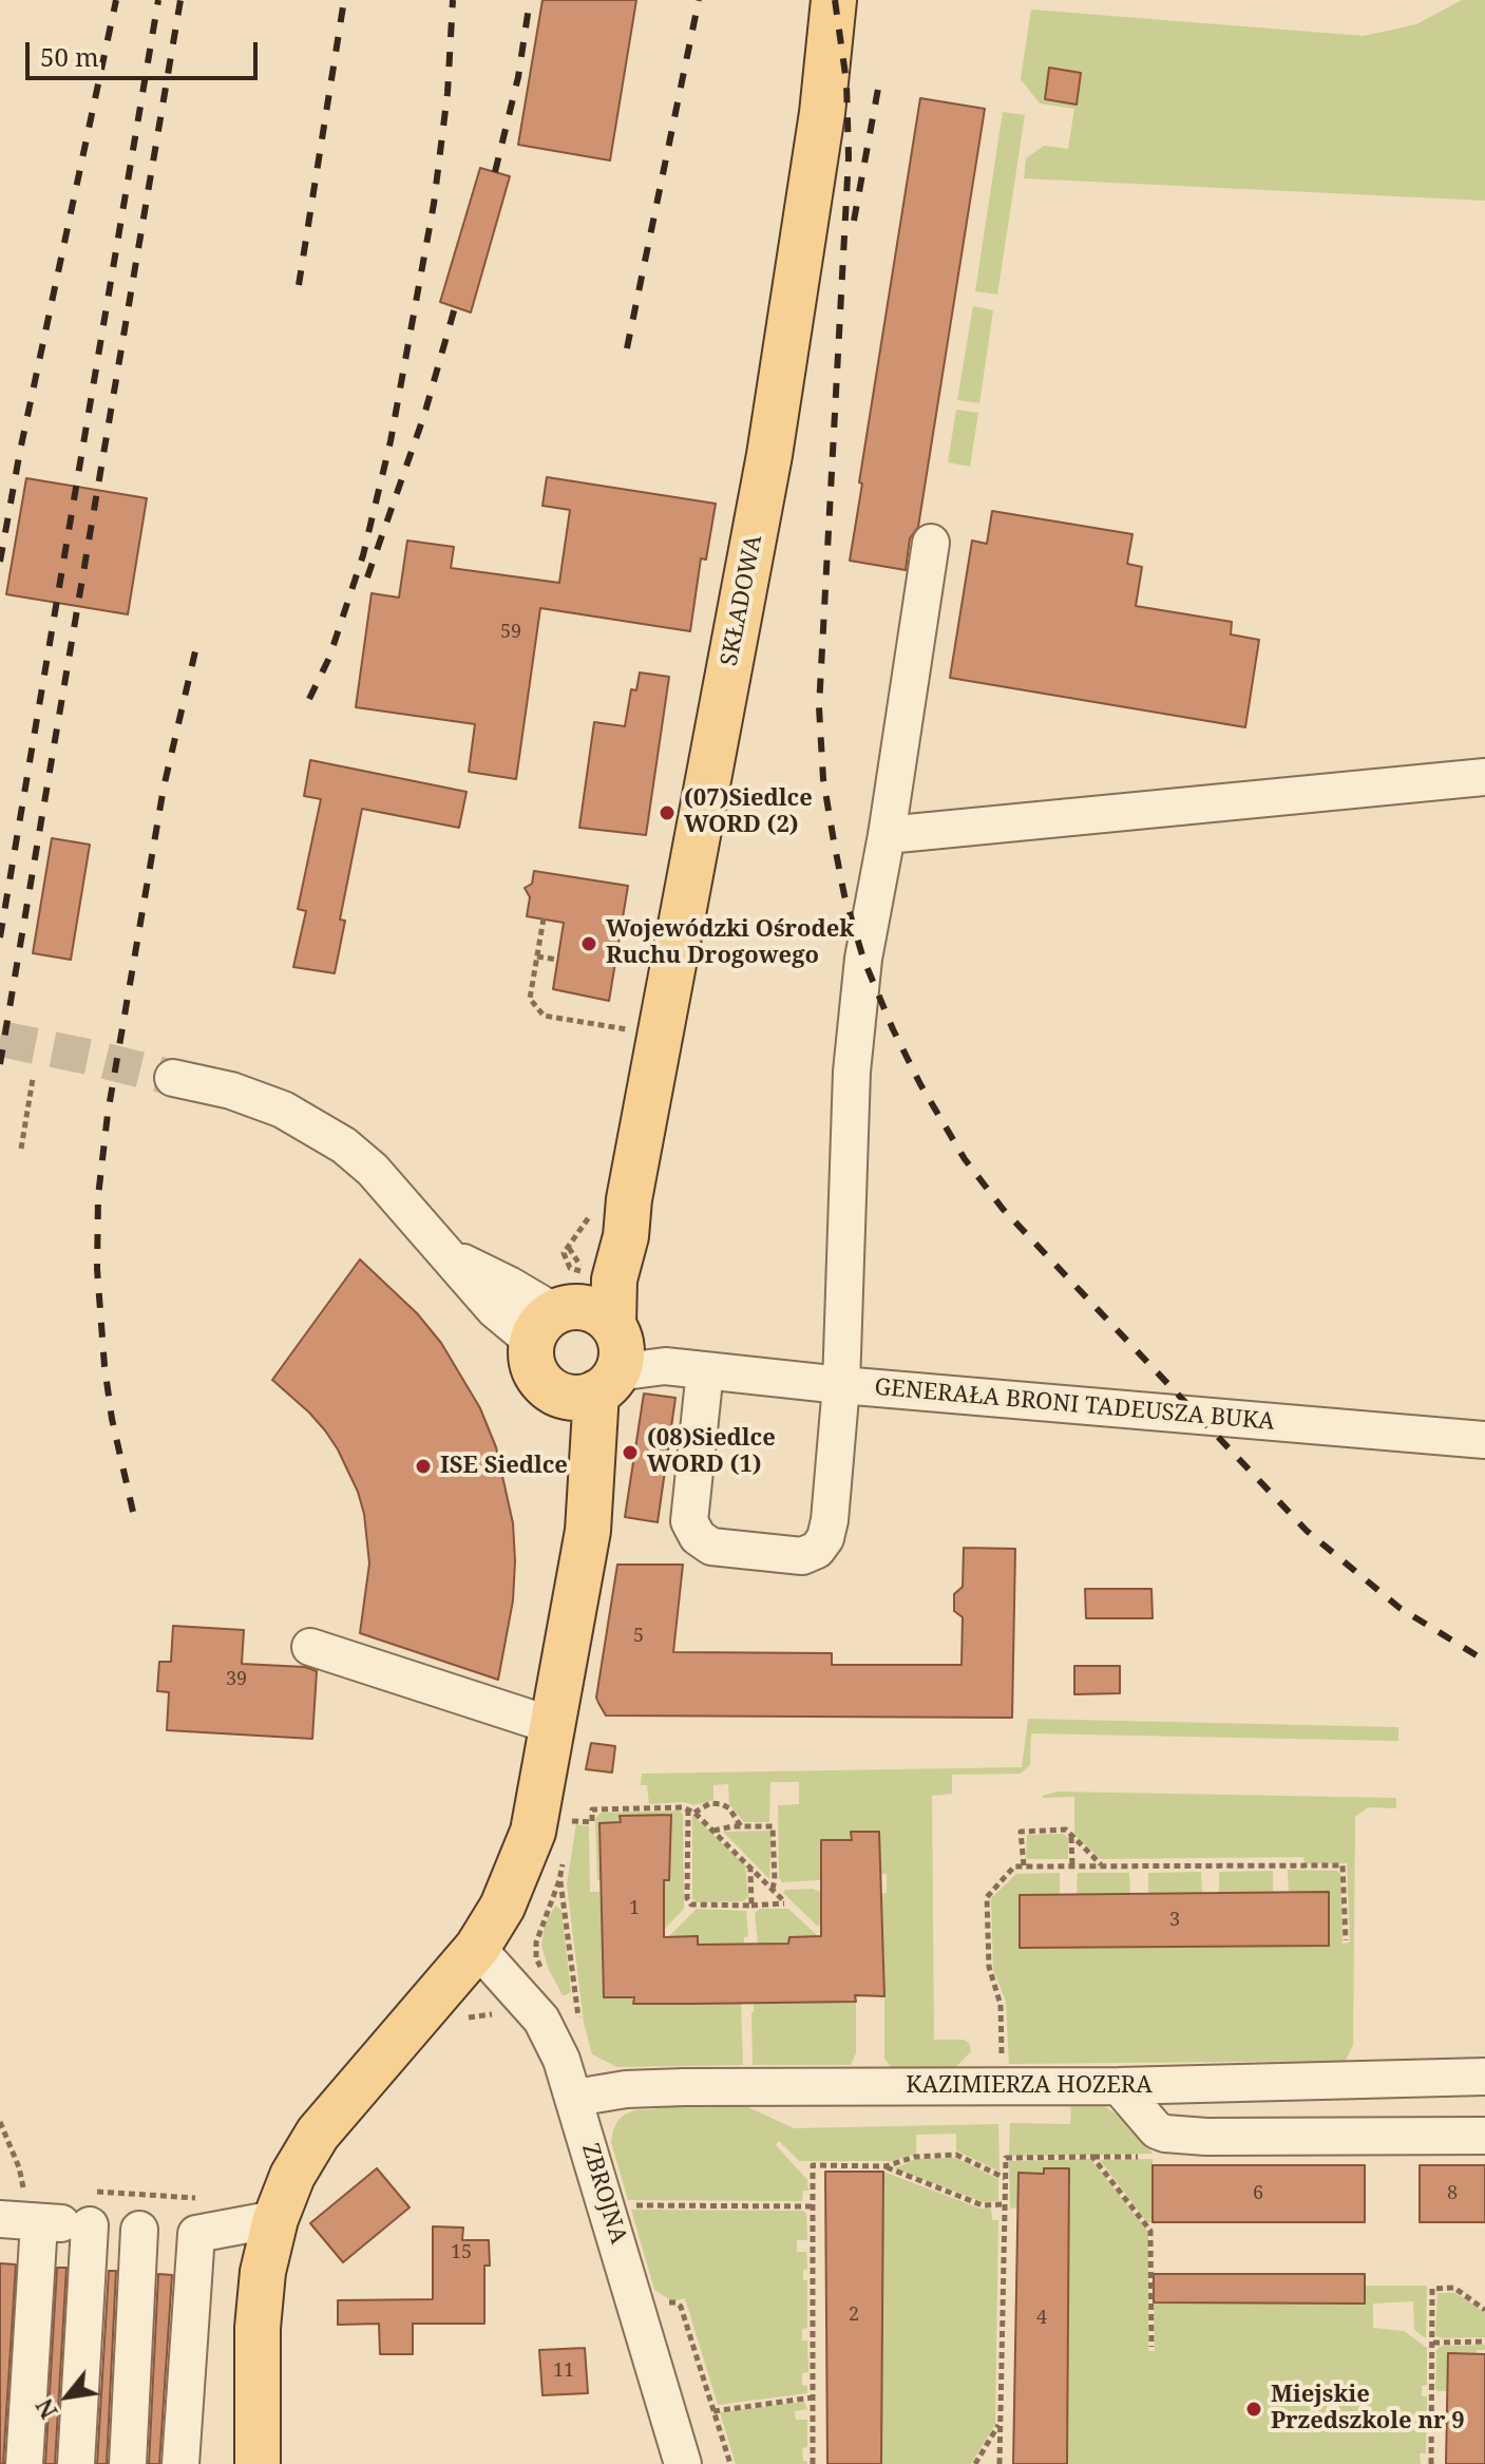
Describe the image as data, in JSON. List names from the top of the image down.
{
  "streets": {
    "main road": ["SKŁADOWA"],
    "street": ["GENERAŁA BRONI TADEUSZA BUKA", "KAZIMIERZA HOZERA", "ZBROJNA"]
  },
  "crossings": [
    ["SKŁADOWA", "GENERAŁA BRONI TADEUSZA BUKA"],
    ["KAZIMIERZA HOZERA", "ZBROJNA"]
  ],
  "places": [
    "(07)Siedlce WORD (2)",
    "Wojewódzki Ośrodek Ruchu Drogowego",
    "(08)Siedlce WORD (1)",
    "ISE Siedlce",
    "Miejskie Przedszkole nr 9"
  ],
  "house_numbers": [
    "59",
    "5",
    "39",
    "1",
    "3",
    "6",
    "8",
    "15",
    "2",
    "4",
    "11"
  ],
  "scale_bar": "50 m",
  "north": "bottom left"
}
